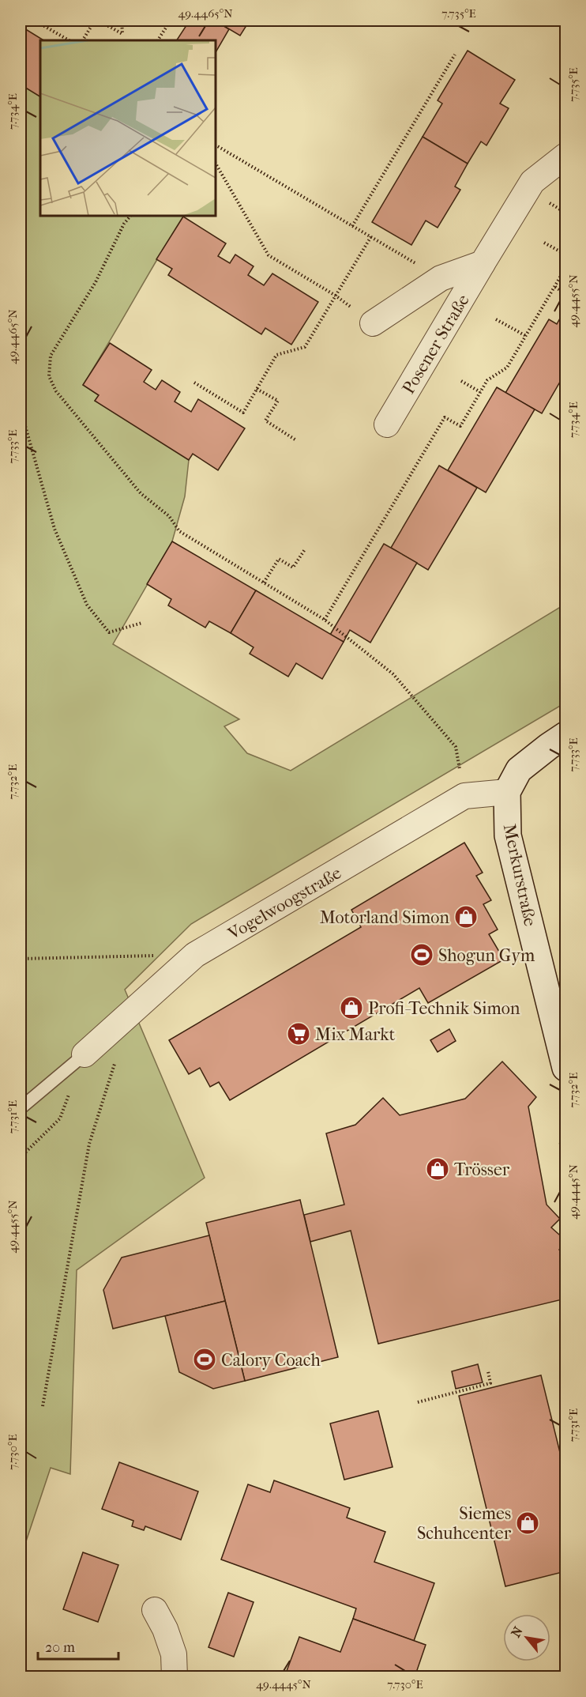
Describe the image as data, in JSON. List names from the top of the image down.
{
  "streets": {
    "street": ["Posener Straße", "Merkurstraße", "Vogelwoogstraße"]
  },
  "crossings": [
    ["Merkurstraße", "Vogelwoogstraße"]
  ],
  "places": {
    "shop": [
      "Motorland Simon",
      "Profi-Technik Simon",
      "Trösser",
      "Siemes Schuhcenter"
    ],
    "sports": ["Shogun Gym", "Calory Coach"],
    "supermarket": ["Mix Markt"]
  },
  "scale_bar": "20 m",
  "north": "top left",
  "coordinates": [
    "49.4465°N",
    "7.735°E",
    "7.734°E",
    "49.4455°N",
    "7.733°E",
    "7.732°E",
    "7.731°E",
    "49.4445°N",
    "7.730°E"
  ]
}
